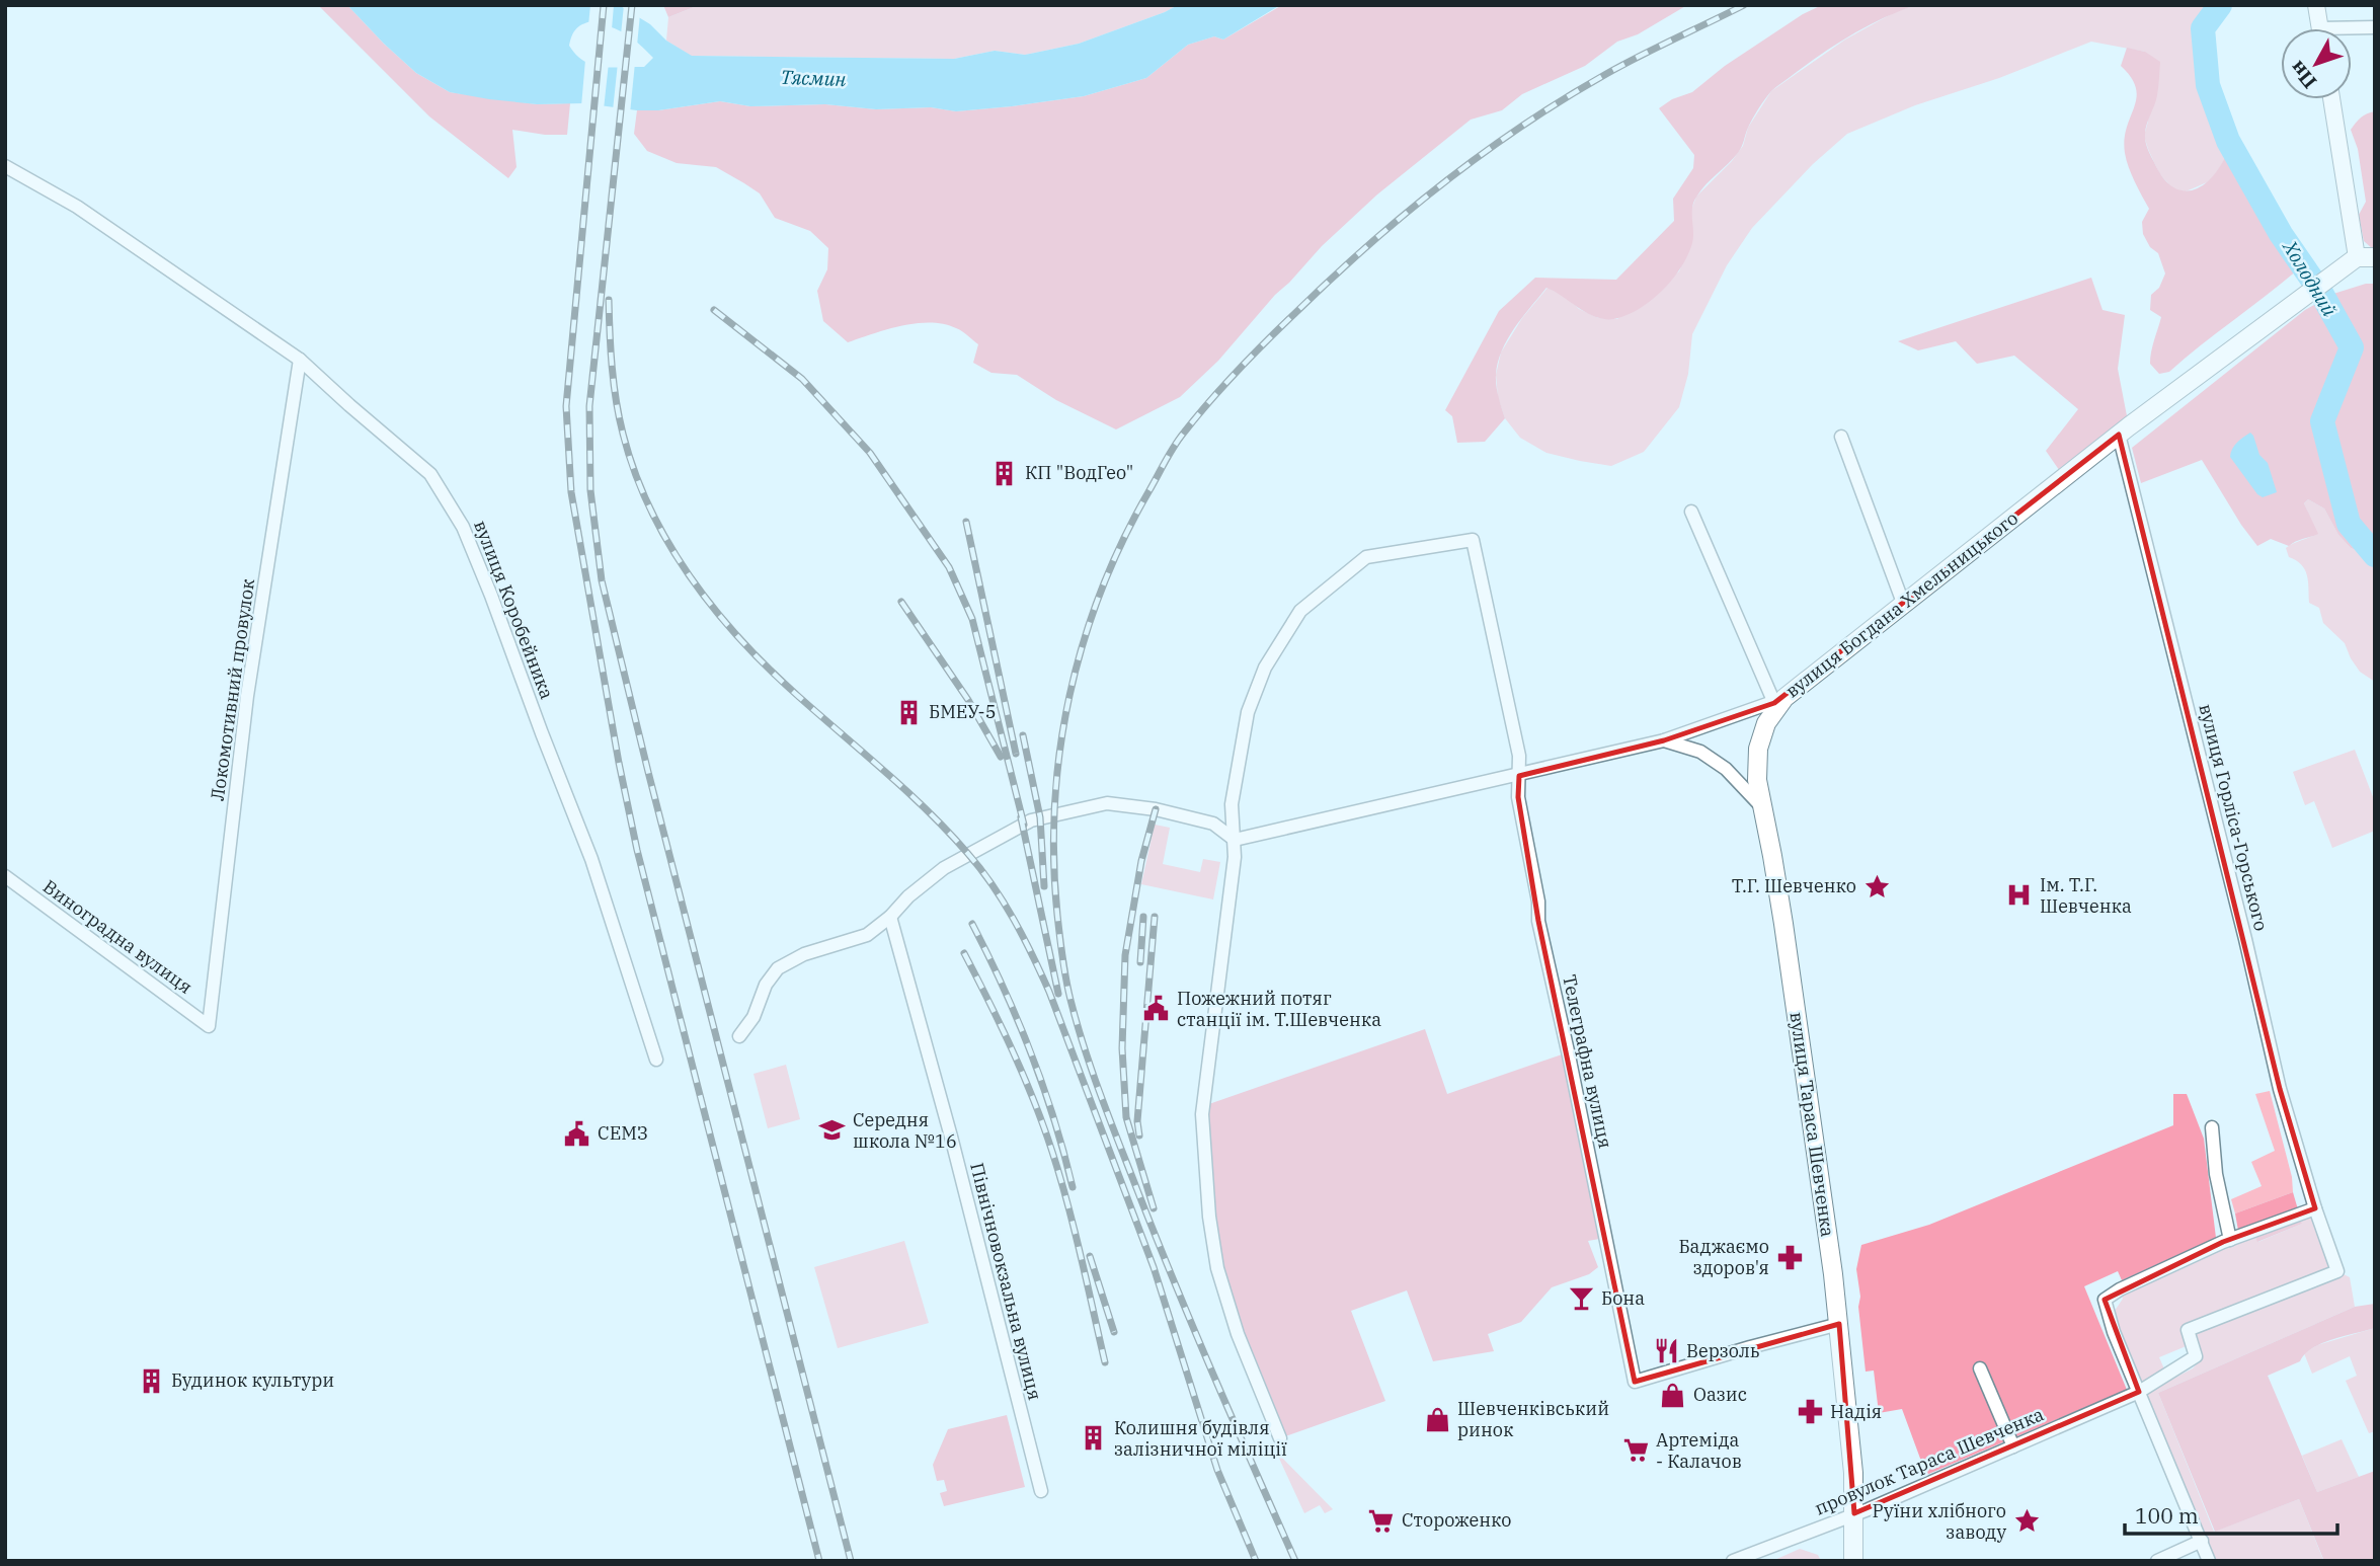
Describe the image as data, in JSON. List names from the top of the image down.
{
  "streets": {
    "main road": ["вулиця Богдана Хмельницького", "вулиця Тараса Шевченка"],
    "street": [
      "вулиця Коробейника",
      "Локомотивний провулок",
      "вулиця Горліса-Горського",
      "Виноградна вулиця",
      "Телеграфна вулиця",
      "Північновокзальна вулиця",
      "провулок Тараса Шевченка"
    ]
  },
  "crossings": [
    ["вулиця Богдана Хмельницького", "вулиця Горліса-Горського"],
    ["вулиця Богдана Хмельницького", "Телеграфна вулиця"],
    ["вулиця Богдана Хмельницького", "вулиця Тараса Шевченка"],
    ["вулиця Коробейника", "Локомотивний провулок"],
    ["Локомотивний провулок", "Виноградна вулиця"],
    ["вулиця Горліса-Горського", "провулок Тараса Шевченка"],
    ["Телеграфна вулиця", "вулиця Тараса Шевченка"],
    ["вулиця Тараса Шевченка", "провулок Тараса Шевченка"]
  ],
  "water": ["Тясмин", "Холодний"],
  "places": {
    "building": [
      "КП \"ВодГео\"",
      "БМЕУ-5",
      "Будинок культури",
      "Колишня будівля залізничної міліції"
    ],
    "place": ["Т.Г. Шевченко", "Руїни хлібного заводу"],
    "hospital": ["Ім. Т.Г. Шевченка"],
    "public building": ["Пожежний потяг станції ім. Т.Шевченка", "СЕМЗ"],
    "school or university": ["Середня школа №16"],
    "pharmacy": ["Баджаємо здоров'я", "Надія"],
    "bar": ["Бона"],
    "restaurant": ["Верзоль"],
    "shop": ["Оазис", "Шевченківський ринок"],
    "supermarket": ["Артеміда - Калачов", "Стороженко"]
  },
  "scale_bar": "100 m",
  "north": "bottom left"
}
